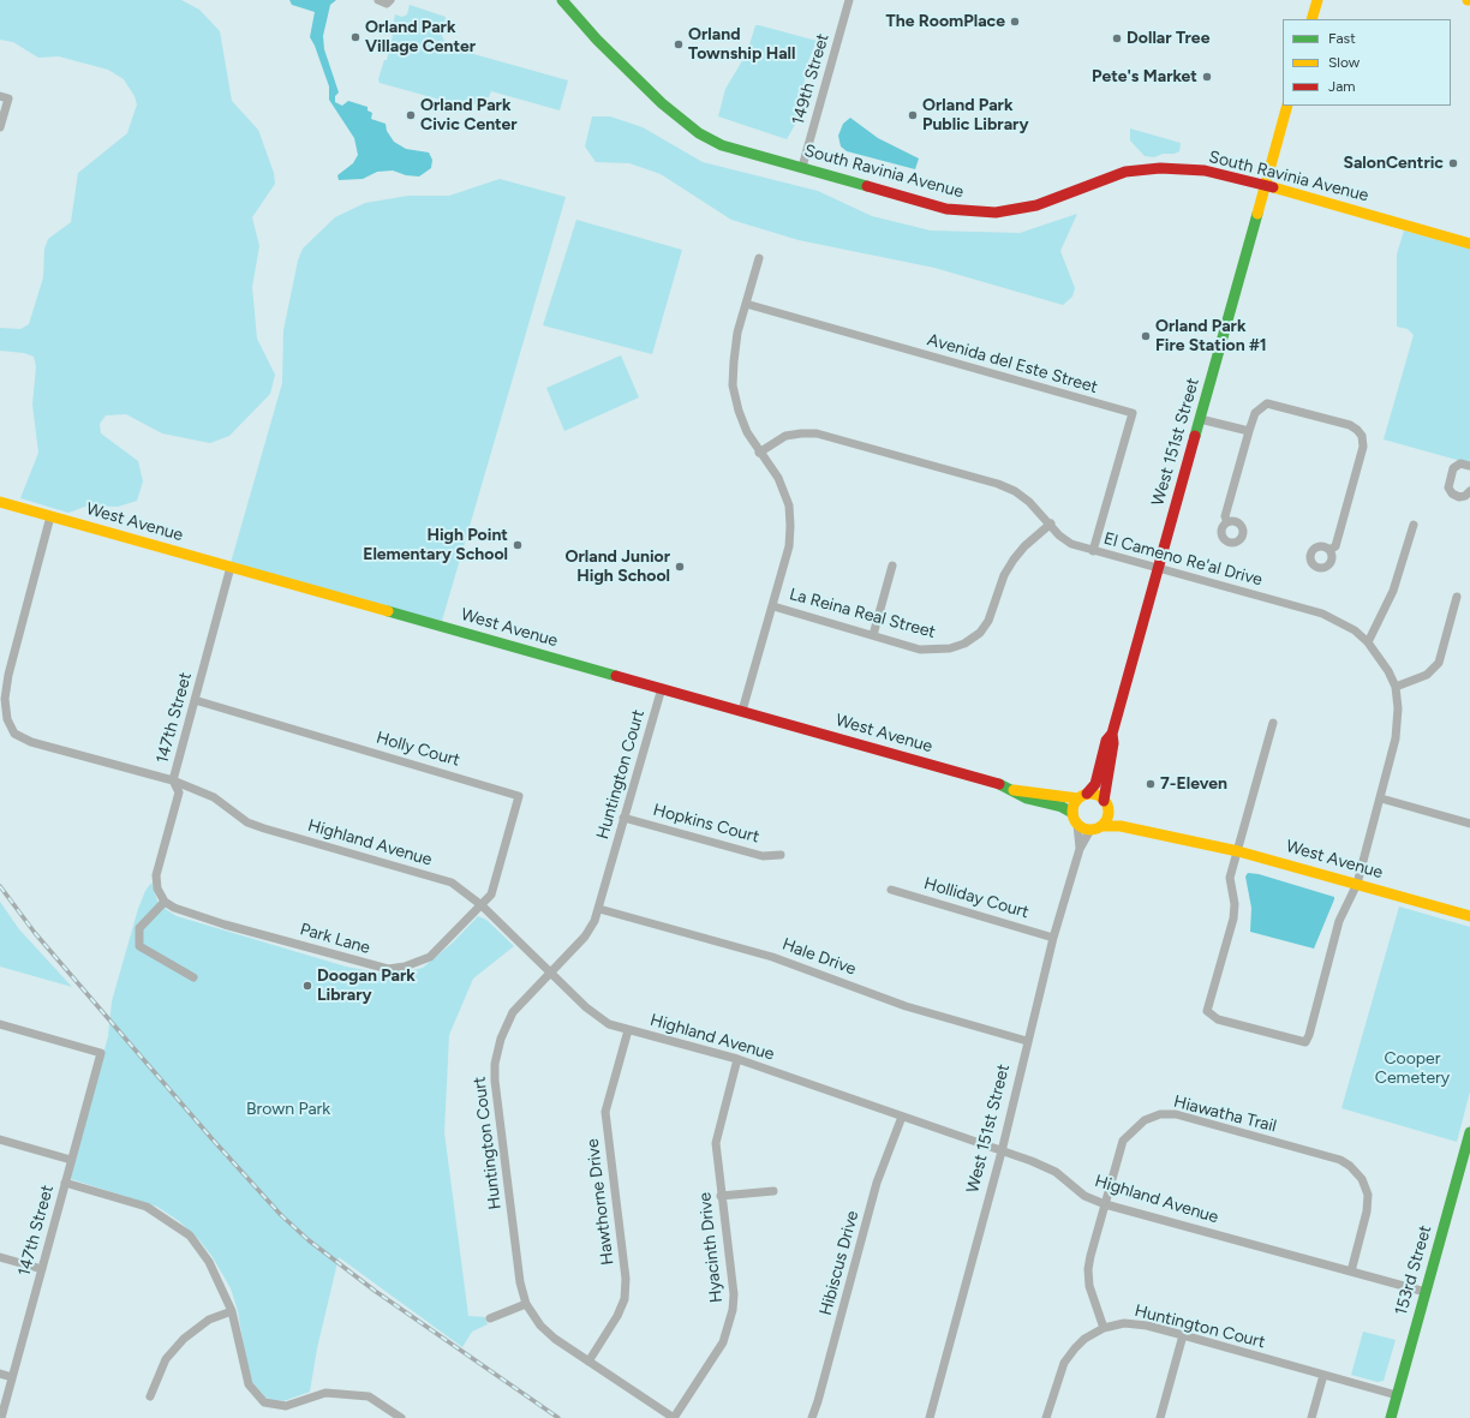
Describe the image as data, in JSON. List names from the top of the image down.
{
  "streets": {
    "street": [
      "149th Street",
      "South Ravinia Avenue",
      "Avenida del Este Street",
      "West 151st Street",
      "West Avenue",
      "El Cameno Re'al Drive",
      "La Reina Real Street",
      "147th Street",
      "Holly Court",
      "Huntington Court",
      "Hopkins Court",
      "Highland Avenue",
      "Holliday Court",
      "Park Lane",
      "Hale Drive",
      "Hiawatha Trail",
      "Hawthorne Drive",
      "Hyacinth Drive",
      "Hibiscus Drive",
      "153rd Street"
    ]
  },
  "crossings": [
    ["149th Street", "South Ravinia Avenue"],
    ["South Ravinia Avenue", "West 151st Street"],
    ["Avenida del Este Street", "El Cameno Re'al Drive"],
    ["West 151st Street", "West Avenue"],
    ["West 151st Street", "El Cameno Re'al Drive"],
    ["West 151st Street", "Highland Avenue"],
    ["West 151st Street", "Holliday Court"],
    ["West 151st Street", "Hale Drive"],
    ["West Avenue", "El Cameno Re'al Drive"],
    ["West Avenue", "147th Street"],
    ["West Avenue", "Huntington Court"],
    ["West Avenue", "Highland Avenue"],
    ["El Cameno Re'al Drive", "La Reina Real Street"],
    ["147th Street", "Holly Court"],
    ["147th Street", "Highland Avenue"],
    ["147th Street", "Park Lane"],
    ["Holly Court", "Highland Avenue"],
    ["Holly Court", "Park Lane"],
    ["Huntington Court", "Hopkins Court"],
    ["Huntington Court", "Highland Avenue"],
    ["Huntington Court", "Hale Drive"],
    ["Huntington Court", "Hiawatha Trail"],
    ["Huntington Court", "Hawthorne Drive"],
    ["Huntington Court", "Hyacinth Drive"],
    ["Huntington Court", "153rd Street"],
    ["Highland Avenue", "Park Lane"],
    ["Highland Avenue", "Hiawatha Trail"],
    ["Highland Avenue", "Hawthorne Drive"],
    ["Highland Avenue", "Hyacinth Drive"],
    ["Highland Avenue", "Hibiscus Drive"],
    ["Highland Avenue", "153rd Street"]
  ],
  "parks": ["Cooper Cemetery", "Brown Park"],
  "places": [
    "The RoomPlace",
    "Orland Park Village Center",
    "Dollar Tree",
    "Orland Township Hall",
    "Pete's Market",
    "Orland Park Civic Center",
    "Orland Park Public Library",
    "SalonCentric",
    "Orland Park Fire Station #1",
    "High Point Elementary School",
    "Orland Junior High School",
    "7-Eleven",
    "Doogan Park Library"
  ],
  "legend": ["Fast", "Slow", "Jam"]
}
